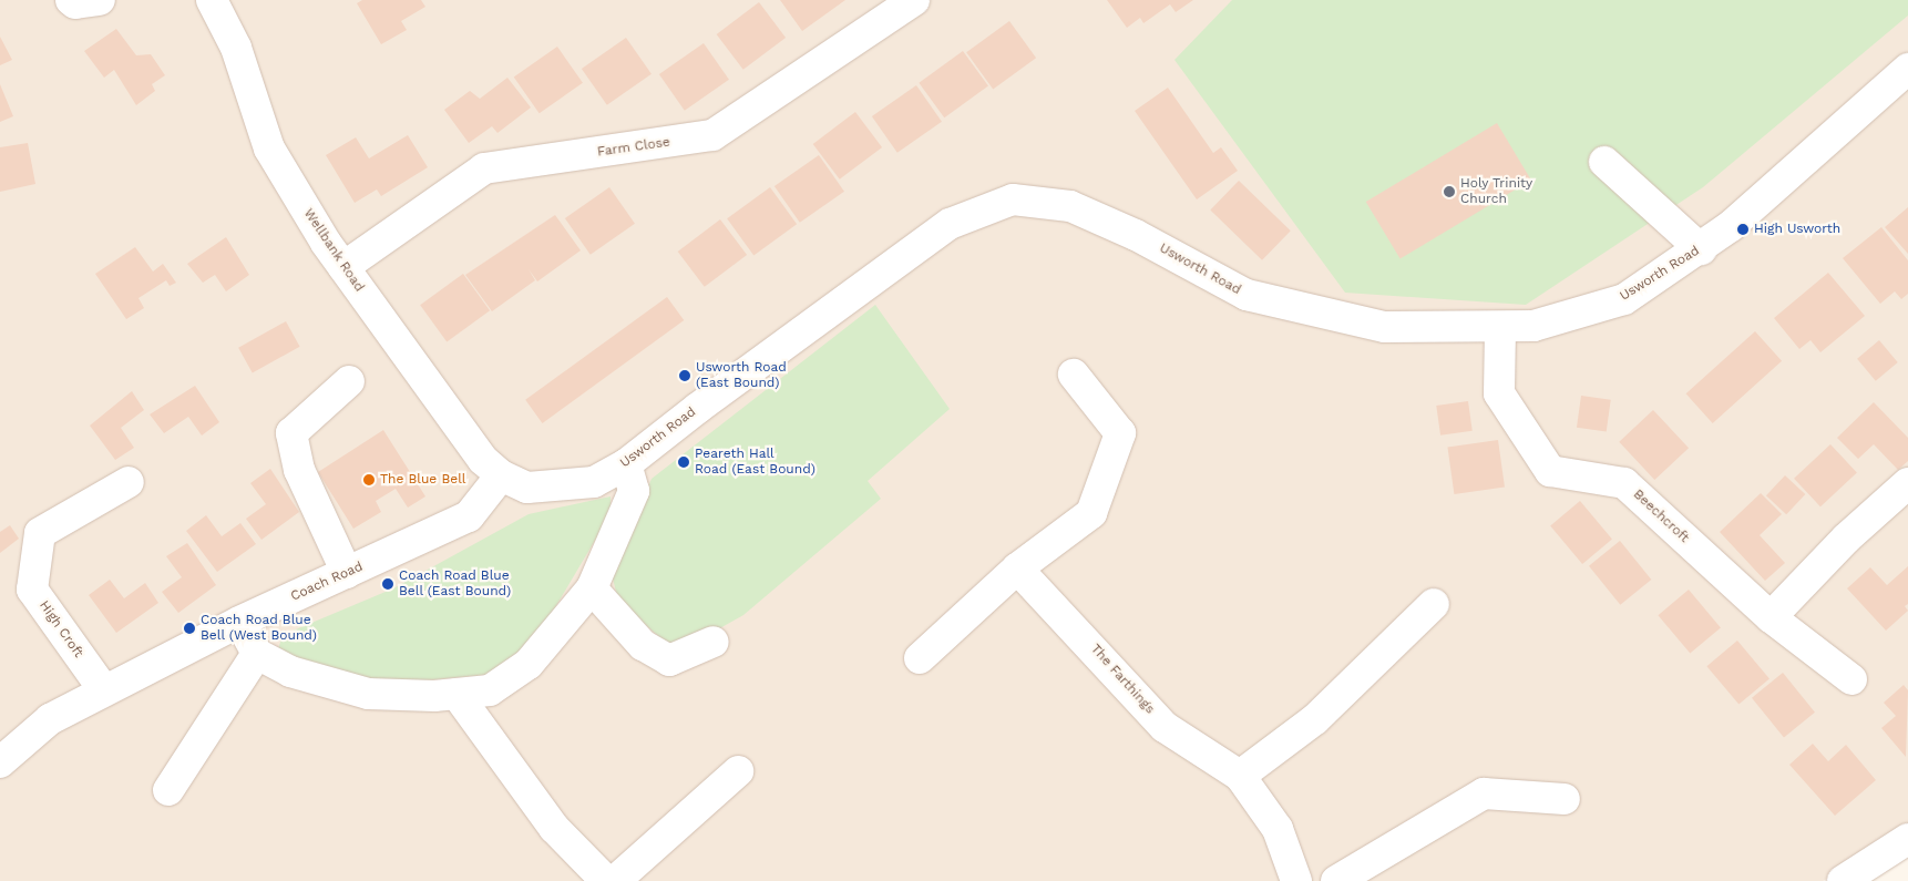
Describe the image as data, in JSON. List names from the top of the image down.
{
  "streets": {
    "street": [
      "Farm Close",
      "Wellbank Road",
      "Usworth Road",
      "Beechcroft",
      "Coach Road",
      "High Croft",
      "The Farthings"
    ]
  },
  "crossings": [
    ["Farm Close", "Wellbank Road"],
    ["Wellbank Road", "Usworth Road"],
    ["Wellbank Road", "Coach Road"],
    ["Usworth Road", "Beechcroft"],
    ["Usworth Road", "Coach Road"],
    ["Coach Road", "High Croft"]
  ],
  "places": [
    "Holy Trinity Church",
    "High Usworth",
    "Usworth Road (East Bound)",
    "Peareth Hall Road (East Bound)",
    "The Blue Bell",
    "Coach Road Blue Bell (East Bound)",
    "Coach Road Blue Bell (West Bound)"
  ]
}
